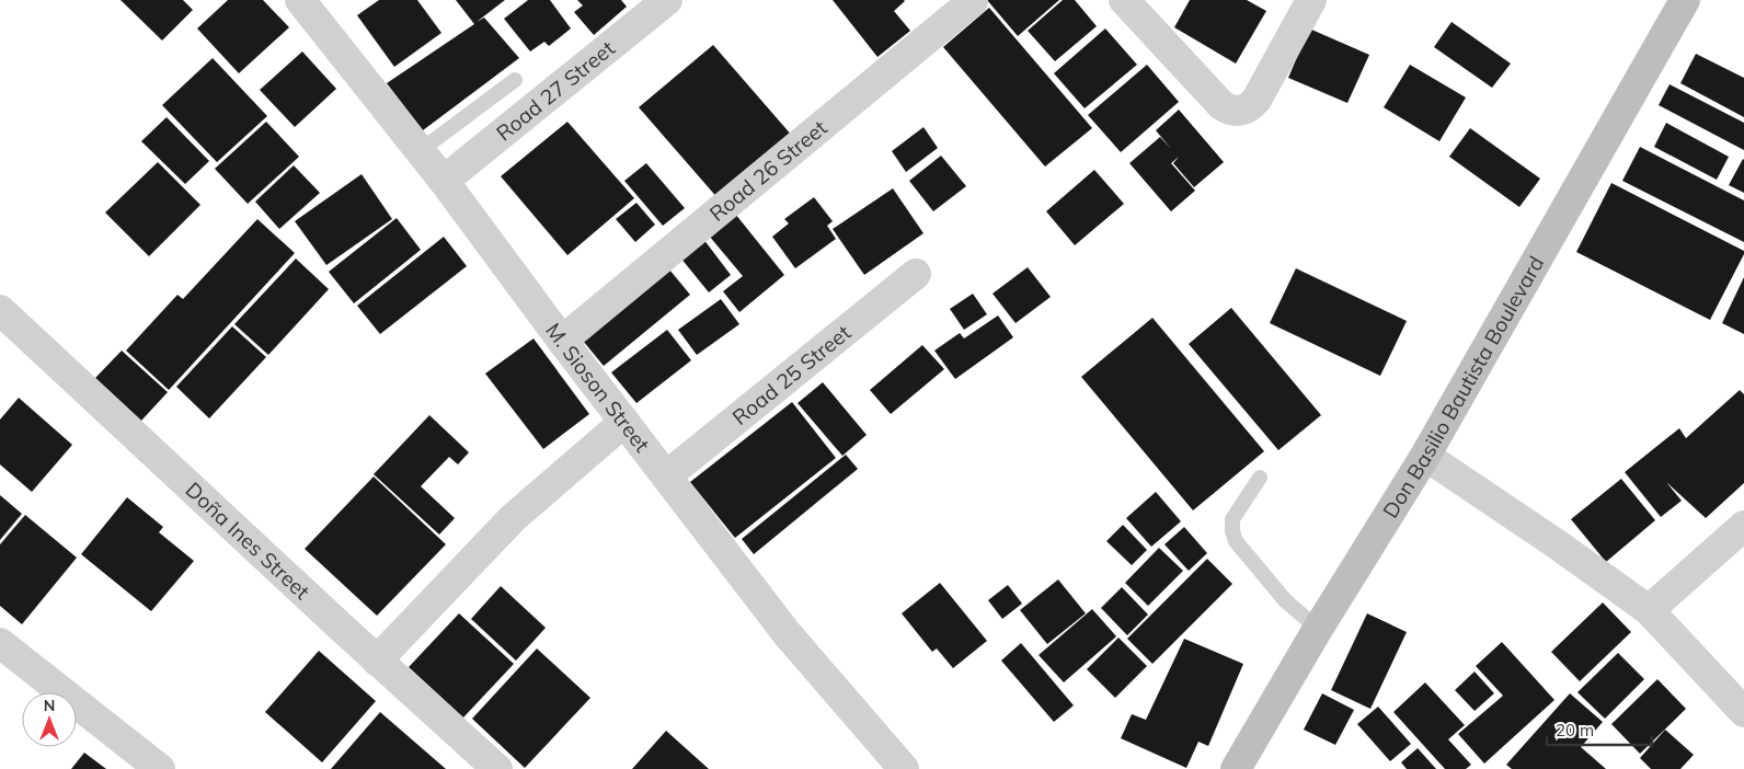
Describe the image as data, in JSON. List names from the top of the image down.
{
  "streets": {
    "main road": ["Don Basilio Bautista Boulevard"],
    "street": [
      "Road 27 Street",
      "Road 26 Street",
      "Road 25 Street",
      "M. Sioson Street",
      "Doña Ines Street"
    ]
  },
  "crossings": [
    ["Road 27 Street", "M. Sioson Street"],
    ["Road 26 Street", "M. Sioson Street"],
    ["Road 25 Street", "M. Sioson Street"]
  ],
  "scale_bar": "20 m",
  "north": "top"
}
